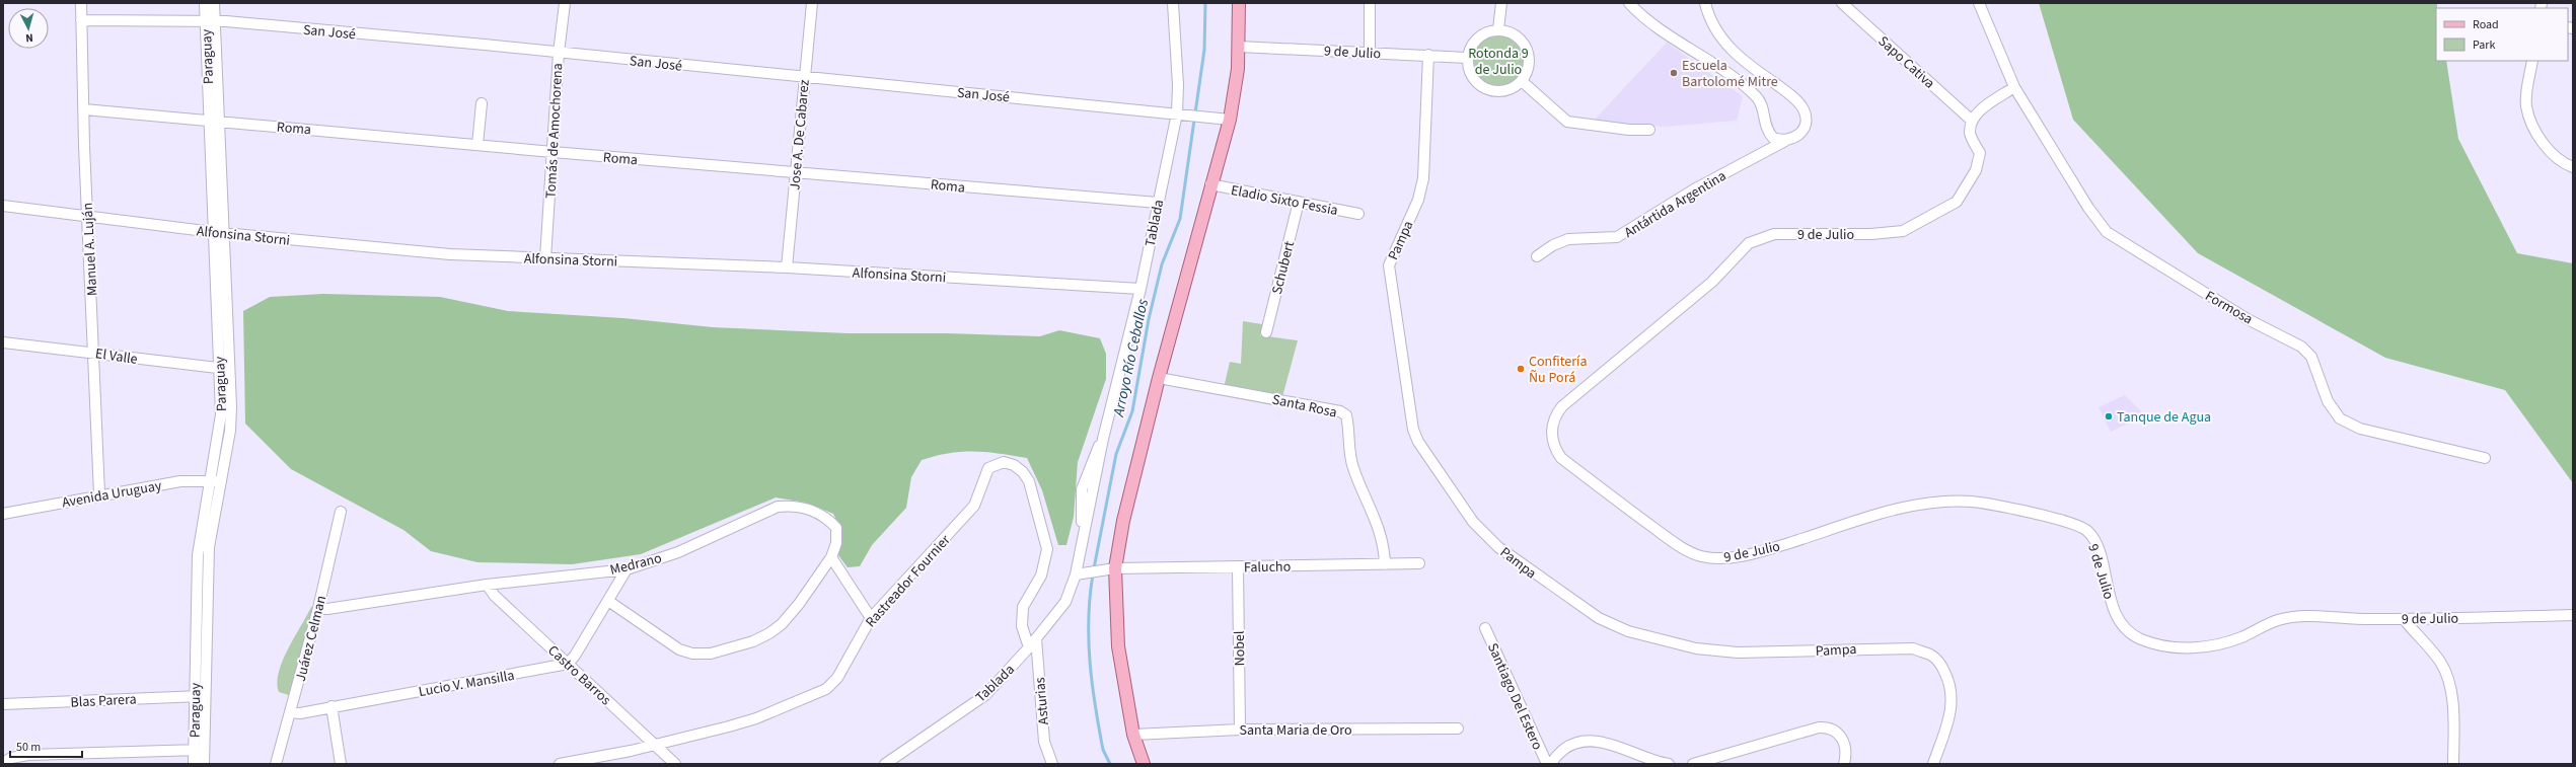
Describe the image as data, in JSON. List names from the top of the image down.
{
  "streets": {
    "street": [
      "San José",
      "9 de Julio",
      "Paraguay",
      "Sapo Cativa",
      "Roma",
      "Tomás de Amochorena",
      "Jose A. De Cabarez",
      "Eladio Sixto Fessia",
      "Antártida Argentina",
      "Tablada",
      "Alfonsina Storni",
      "Pampa",
      "Manuel A. Luján",
      "Schubert",
      "Formosa",
      "El Valle",
      "Santa Rosa",
      "Avenida Uruguay",
      "Medrano",
      "Falucho",
      "Rastreador Fournier",
      "Juárez Celman",
      "Nobel",
      "Castro Barros",
      "Lucio V. Mansilla",
      "Santiago Del Estero",
      "Blas Parera",
      "Asturias",
      "Santa Maria de Oro"
    ]
  },
  "crossings": [
    ["San José", "Paraguay"],
    ["San José", "Tomás de Amochorena"],
    ["San José", "Jose A. De Cabarez"],
    ["San José", "Tablada"],
    ["San José", "Manuel A. Luján"],
    ["9 de Julio", "Sapo Cativa"],
    ["9 de Julio", "Pampa"],
    ["Paraguay", "Roma"],
    ["Paraguay", "Alfonsina Storni"],
    ["Paraguay", "El Valle"],
    ["Paraguay", "Avenida Uruguay"],
    ["Paraguay", "Blas Parera"],
    ["Roma", "Tomás de Amochorena"],
    ["Roma", "Jose A. De Cabarez"],
    ["Roma", "Tablada"],
    ["Roma", "Manuel A. Luján"],
    ["Tomás de Amochorena", "Alfonsina Storni"],
    ["Jose A. De Cabarez", "Alfonsina Storni"],
    ["Eladio Sixto Fessia", "Schubert"],
    ["Tablada", "Alfonsina Storni"],
    ["Tablada", "Rastreador Fournier"],
    ["Tablada", "Asturias"],
    ["Alfonsina Storni", "Manuel A. Luján"],
    ["Manuel A. Luján", "El Valle"],
    ["Manuel A. Luján", "Avenida Uruguay"],
    ["Santa Rosa", "Falucho"],
    ["Medrano", "Juárez Celman"],
    ["Medrano", "Castro Barros"],
    ["Falucho", "Nobel"],
    ["Rastreador Fournier", "Castro Barros"],
    ["Juárez Celman", "Lucio V. Mansilla"],
    ["Nobel", "Santa Maria de Oro"],
    ["Castro Barros", "Lucio V. Mansilla"]
  ],
  "water": ["Arroyo Río Ceballos"],
  "parks": ["Rotonda 9 de Julio"],
  "places": ["Escuela Bartolomé Mitre", "Confitería Ñu Porá", "Tanque de Agua"],
  "legend": ["Road", "Park"],
  "scale_bar": "50 m",
  "north": "bottom"
}
